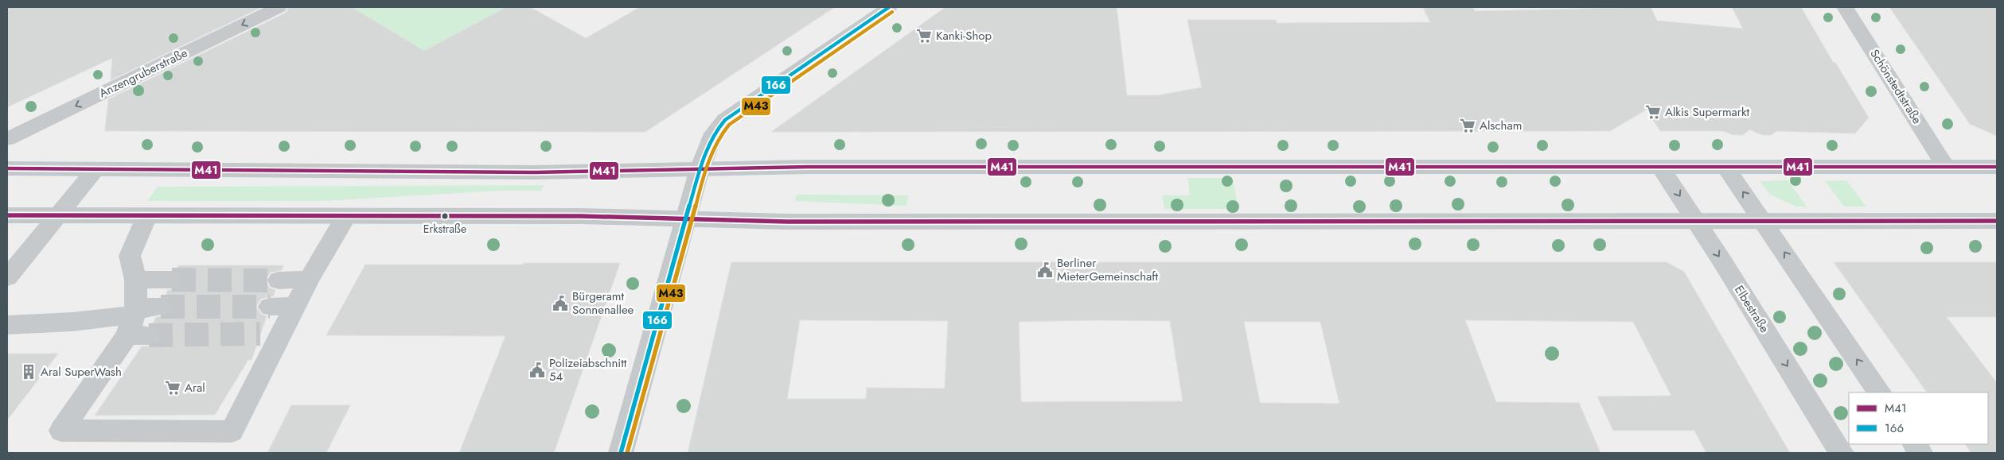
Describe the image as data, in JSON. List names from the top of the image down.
{
  "streets": {
    "street": ["Anzengruberstraße", "Schönstedtstraße", "Elbestraße"]
  },
  "one_way": ["Anzengruberstraße"],
  "places": {
    "supermarket": [
      "Kanki-Shop",
      "Alkis Supermarkt",
      "Alscham",
      "Aral"
    ],
    "other": ["Erkstraße"],
    "public building": ["Berliner MieterGemeinschaft", "Bürgeramt Sonnenallee", "Polizeiabschnitt 54"],
    "building": ["Aral SuperWash"]
  },
  "lines": ["transit line 166", "transit line M43", "transit line M41"],
  "legend": ["M41", "166"]
}
